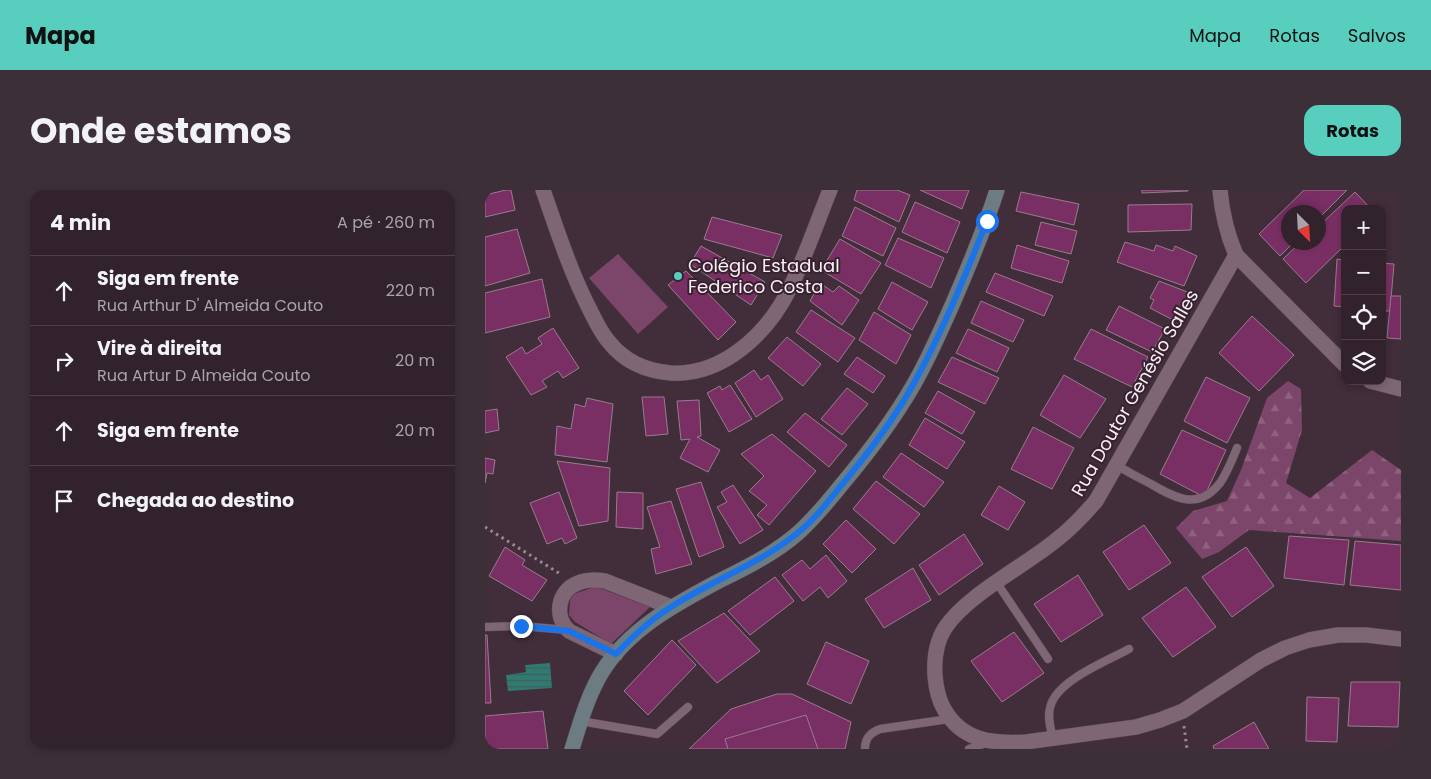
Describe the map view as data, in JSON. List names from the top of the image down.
{
  "streets": {
    "street": ["Rua Doutor Genésio Salles"]
  },
  "places": ["Colégio Estadual Federico Costa"],
  "north": "bottom right",
  "page": {
    "header": "Mapa",
    "nav": ["Mapa", "Rotas", "Salvos"],
    "title": "Onde estamos",
    "buttons": "Rotas",
    "heading": ["4 min", "A pé · 260 m"],
    "map_buttons": ["+", "−"],
    "list": [
      ["Siga em frente", "Rua Arthur D' Almeida Couto", "220 m"],
      ["Vire à direita", "Rua Artur D Almeida Couto", "20 m"],
      ["Siga em frente", "20 m"],
      "Chegada ao destino"
    ]
  }
}
